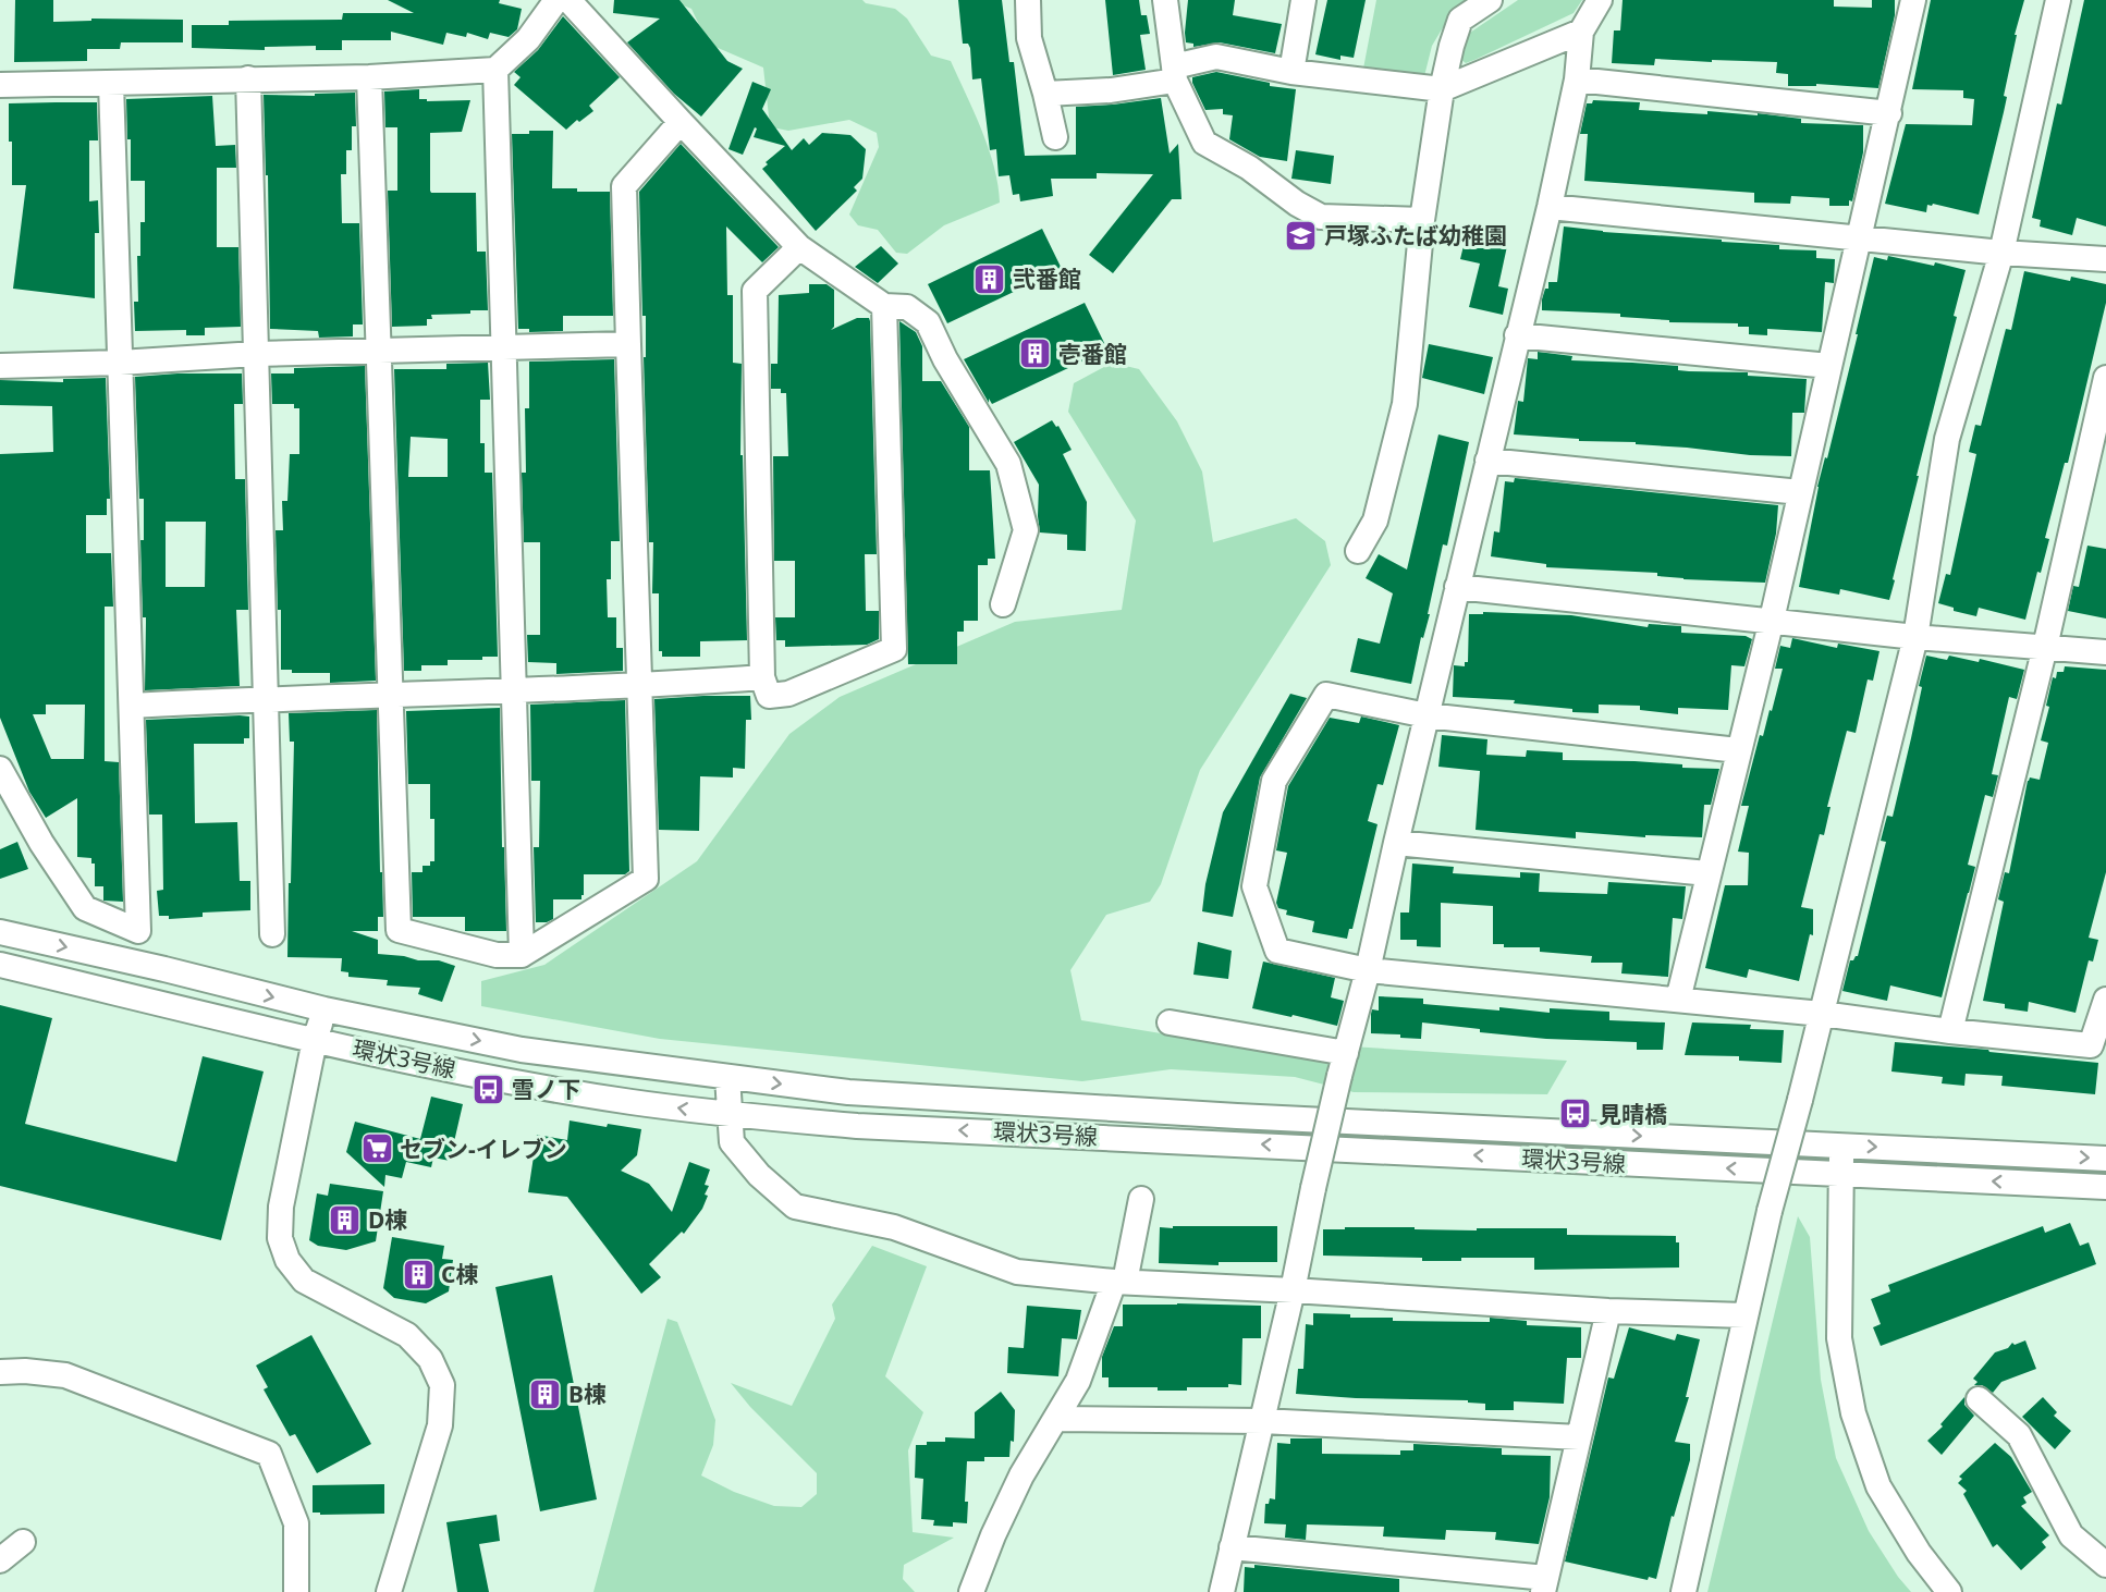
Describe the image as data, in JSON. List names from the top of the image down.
{
  "streets": {
    "street": ["環状3号線"]
  },
  "places": {
    "school or university": ["戸塚ふたば幼稚園"],
    "building": [
      "弐番館",
      "壱番館",
      "D棟",
      "C棟",
      "B棟"
    ],
    "bus stop": ["雪ノ下", "見晴橋"],
    "supermarket": ["セブン-イレブン"]
  }
}
